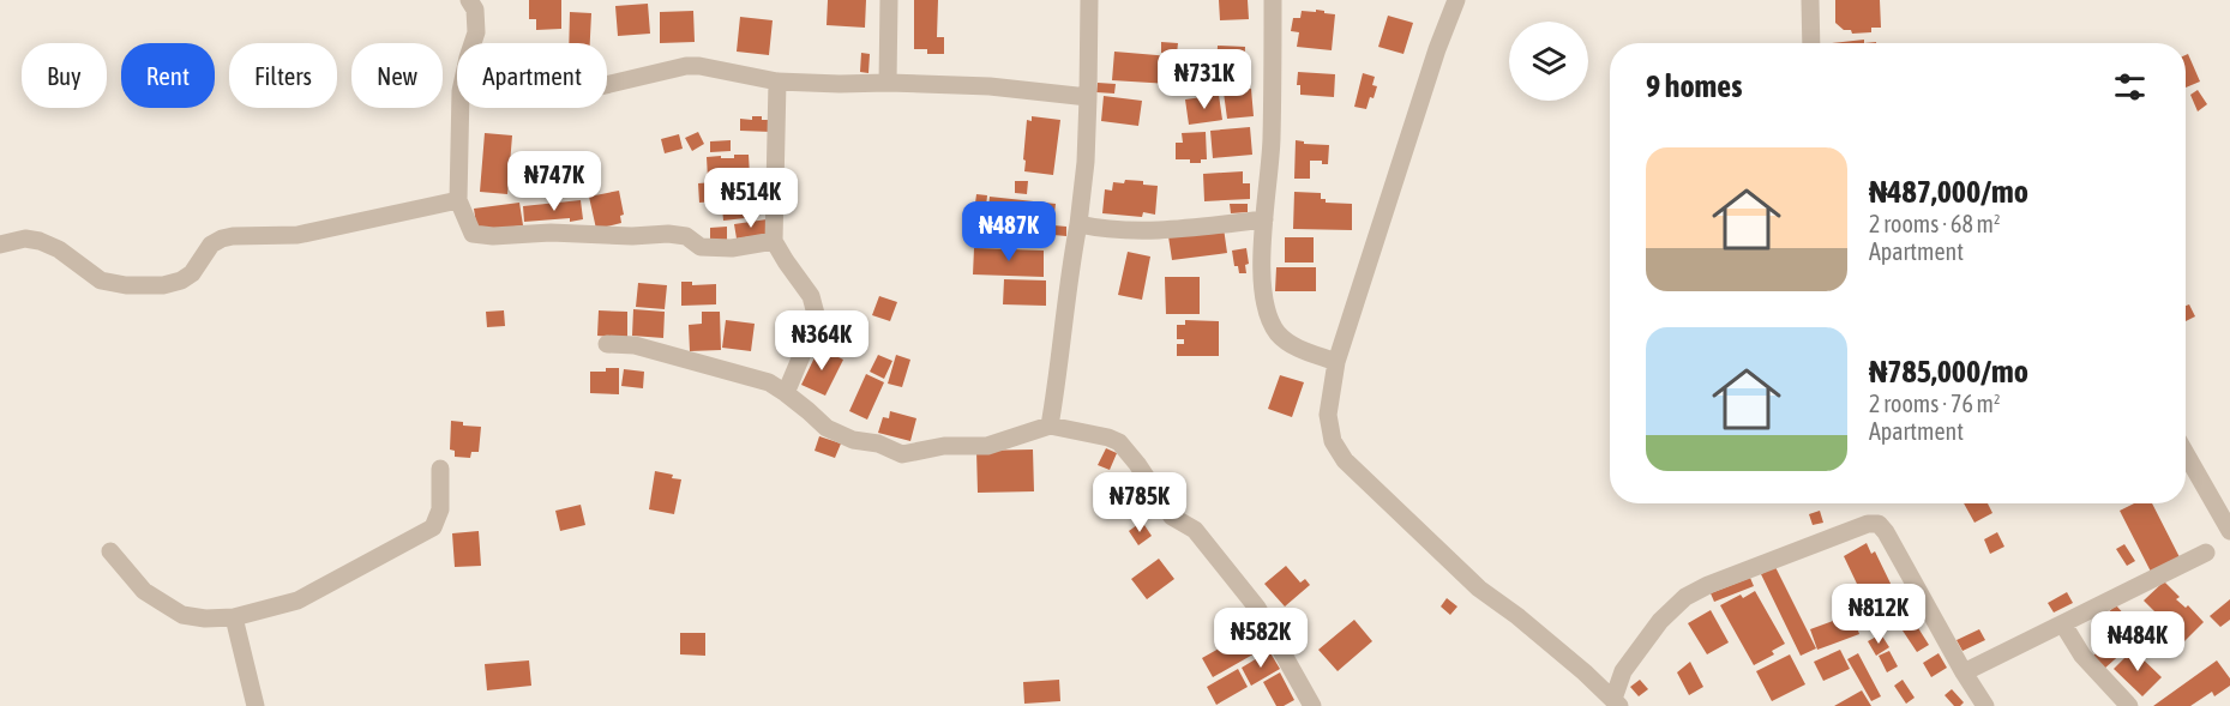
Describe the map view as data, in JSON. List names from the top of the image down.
{
  "page": {
    "chip": [
      "Buy",
      "Rent",
      "Filters",
      "New",
      "Apartment"
    ],
    "heading": "9 homes",
    "price": [
      "₦731K",
      "₦747K",
      "₦514K",
      "₦487K",
      "₦364K",
      "₦785K",
      "₦812K",
      "₦582K",
      "₦484K"
    ],
    "list": [
      {
        "name": "₦487,000/mo",
        "note": "2 rooms · 68 m² · Apartment"
      },
      {
        "name": "₦785,000/mo",
        "note": "2 rooms · 76 m² · Apartment"
      }
    ]
  }
}
